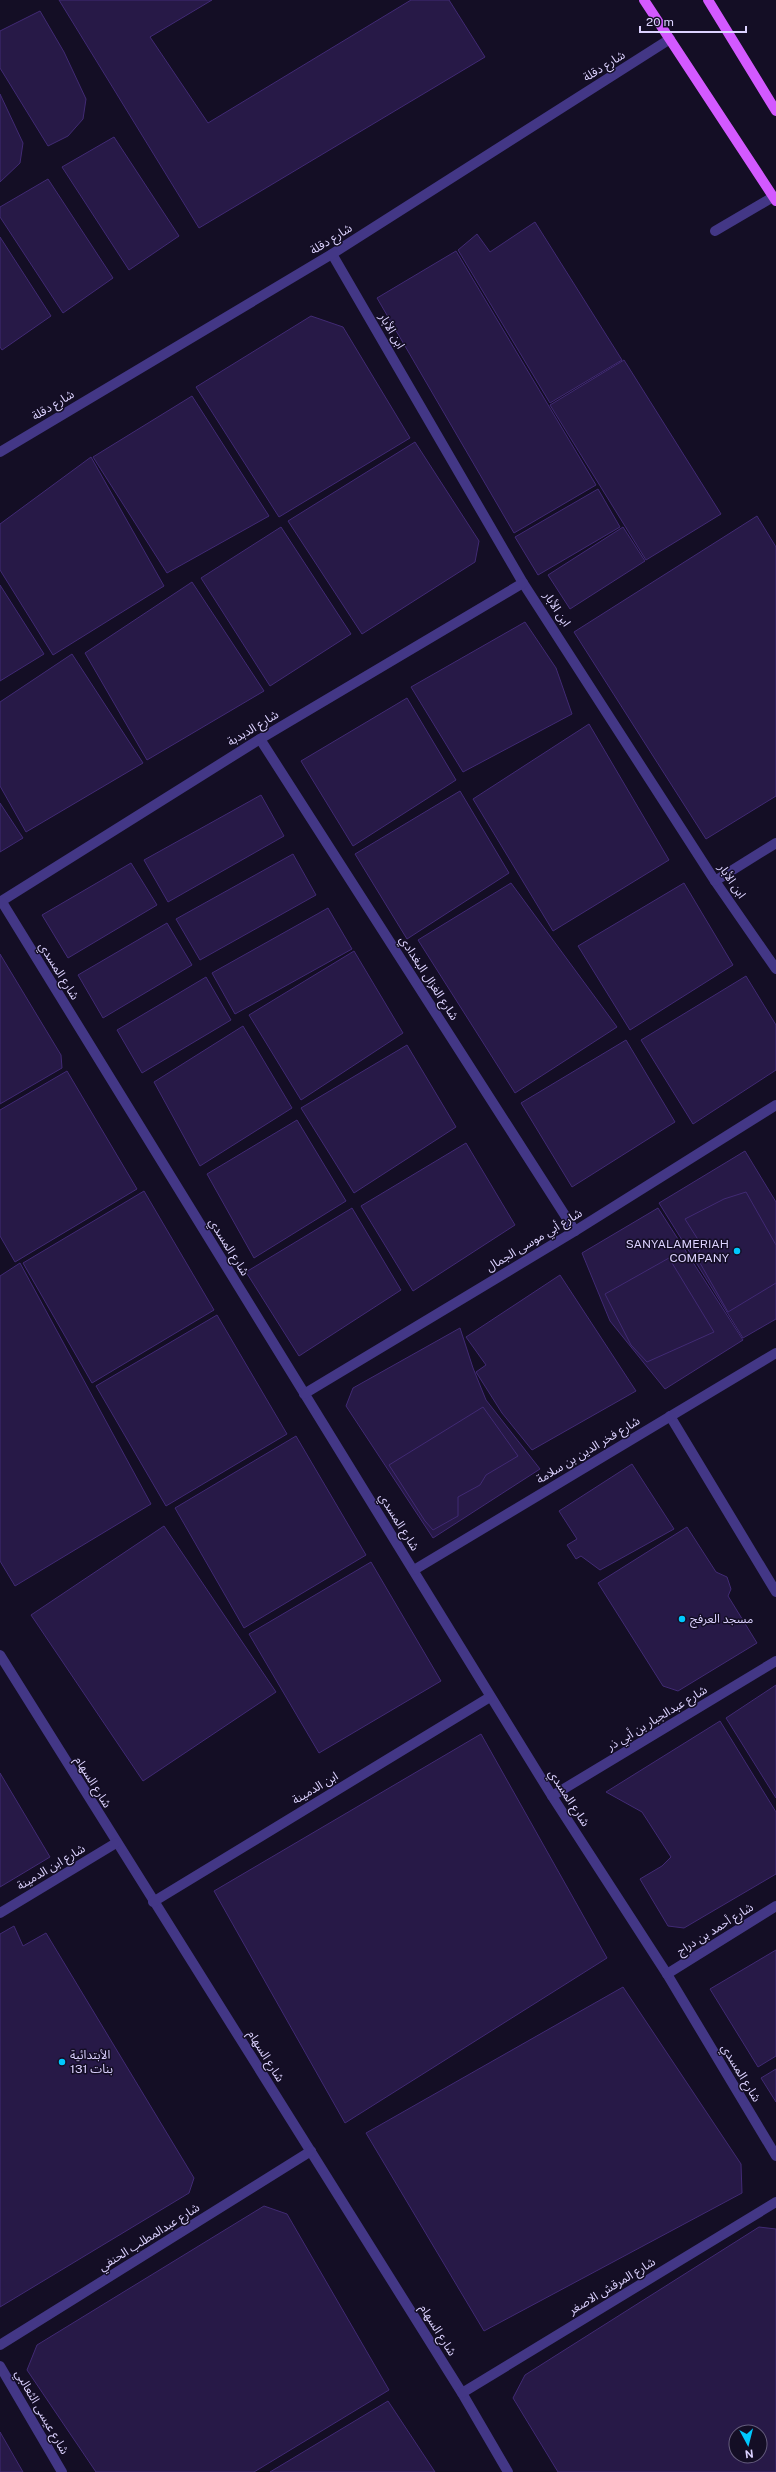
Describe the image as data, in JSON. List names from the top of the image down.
{
  "streets": {
    "street": [
      "شارع دقلة",
      "ابن الأبار",
      "شارع الدبدبة",
      "شارع المسدي",
      "شارع الغزال البغدادي",
      "شارع أبي موسى الجمال",
      "شارع فخر الدين بن سلامة",
      "شارع عبدالجبار بن أبي ذر",
      "شارع السهام",
      "ابن الدمينة",
      "شارع ابن الدمينة",
      "شارع أحمد بن دراج",
      "شارع عبدالمطلب الحنفي",
      "شارع المرقش الاصغر",
      "شارع عيسى الثعالبي"
    ]
  },
  "crossings": [
    ["شارع دقلة", "ابن الأبار"],
    ["ابن الأبار", "شارع الدبدبة"],
    ["شارع الدبدبة", "شارع المسدي"],
    ["شارع الدبدبة", "شارع الغزال البغدادي"],
    ["شارع المسدي", "شارع أبي موسى الجمال"],
    ["شارع المسدي", "شارع فخر الدين بن سلامة"],
    ["شارع المسدي", "شارع عبدالجبار بن أبي ذر"],
    ["شارع المسدي", "ابن الدمينة"],
    ["شارع المسدي", "شارع أحمد بن دراج"],
    ["شارع الغزال البغدادي", "شارع أبي موسى الجمال"],
    ["شارع السهام", "ابن الدمينة"],
    ["شارع السهام", "شارع ابن الدمينة"],
    ["شارع السهام", "شارع عبدالمطلب الحنفي"],
    ["شارع السهام", "شارع المرقش الاصغر"]
  ],
  "places": ["SANYALAMERIAH COMPANY", "مسجد العرفج", "الأبتدائية 131 بنات"],
  "scale_bar": "20 m",
  "north": "bottom"
}
